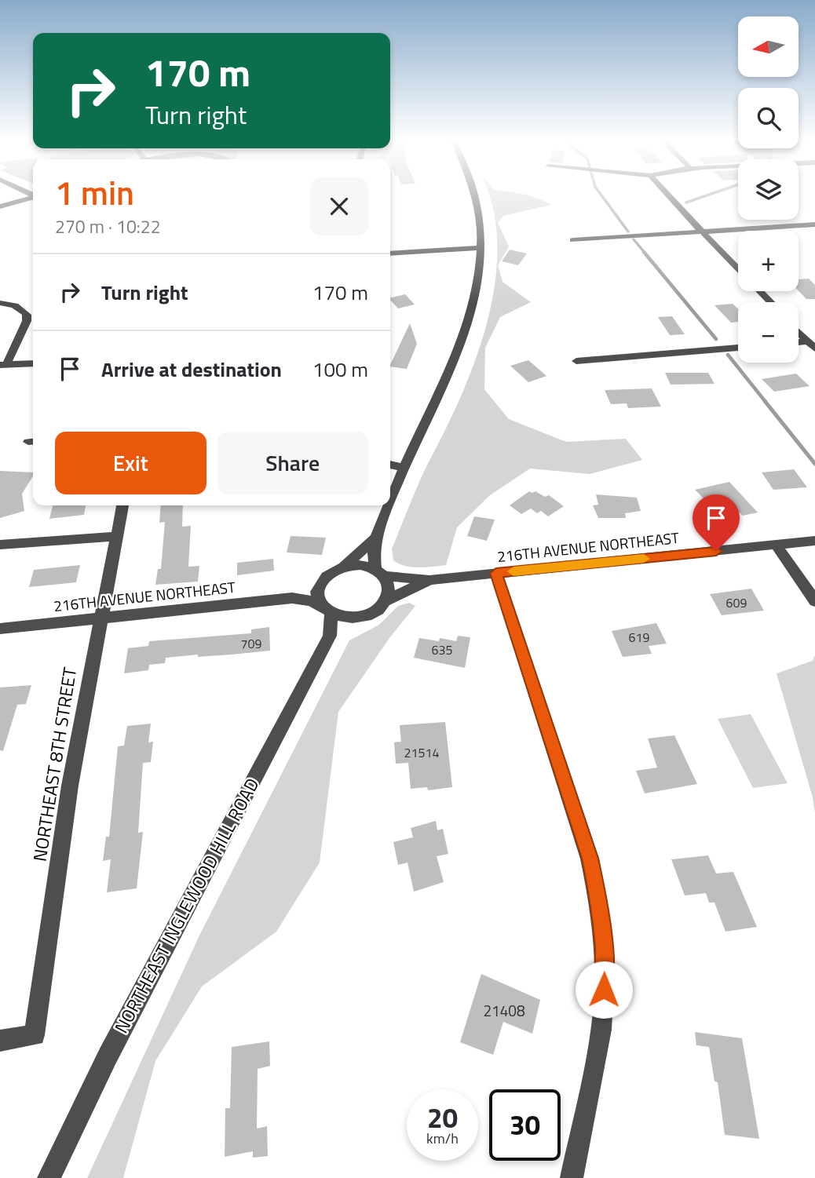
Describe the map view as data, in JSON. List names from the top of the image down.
{
  "streets": {
    "street": ["216TH AVENUE NORTHEAST", "NORTHEAST 8TH STREET", "NORTHEAST INGLEWOOD HILL ROAD"]
  },
  "crossings": [
    ["216TH AVENUE NORTHEAST", "NORTHEAST 8TH STREET"],
    ["216TH AVENUE NORTHEAST", "NORTHEAST INGLEWOOD HILL ROAD"]
  ],
  "house_numbers": [
    "609",
    "619",
    "709",
    "635",
    "21514",
    "21408"
  ],
  "north": "left",
  "page": {
    "map_buttons": ["+", "−"],
    "turn": ["170 m", "Turn right"],
    "heading": ["1 min", "270 m · 10:22"],
    "list": [
      {
        "name": "Turn right",
        "value": "170 m"
      },
      {
        "name": "Arrive at destination",
        "value": "100 m"
      }
    ],
    "buttons": ["Exit", "Share"],
    "speed": "20 km/h",
    "limit": "30"
  }
}
